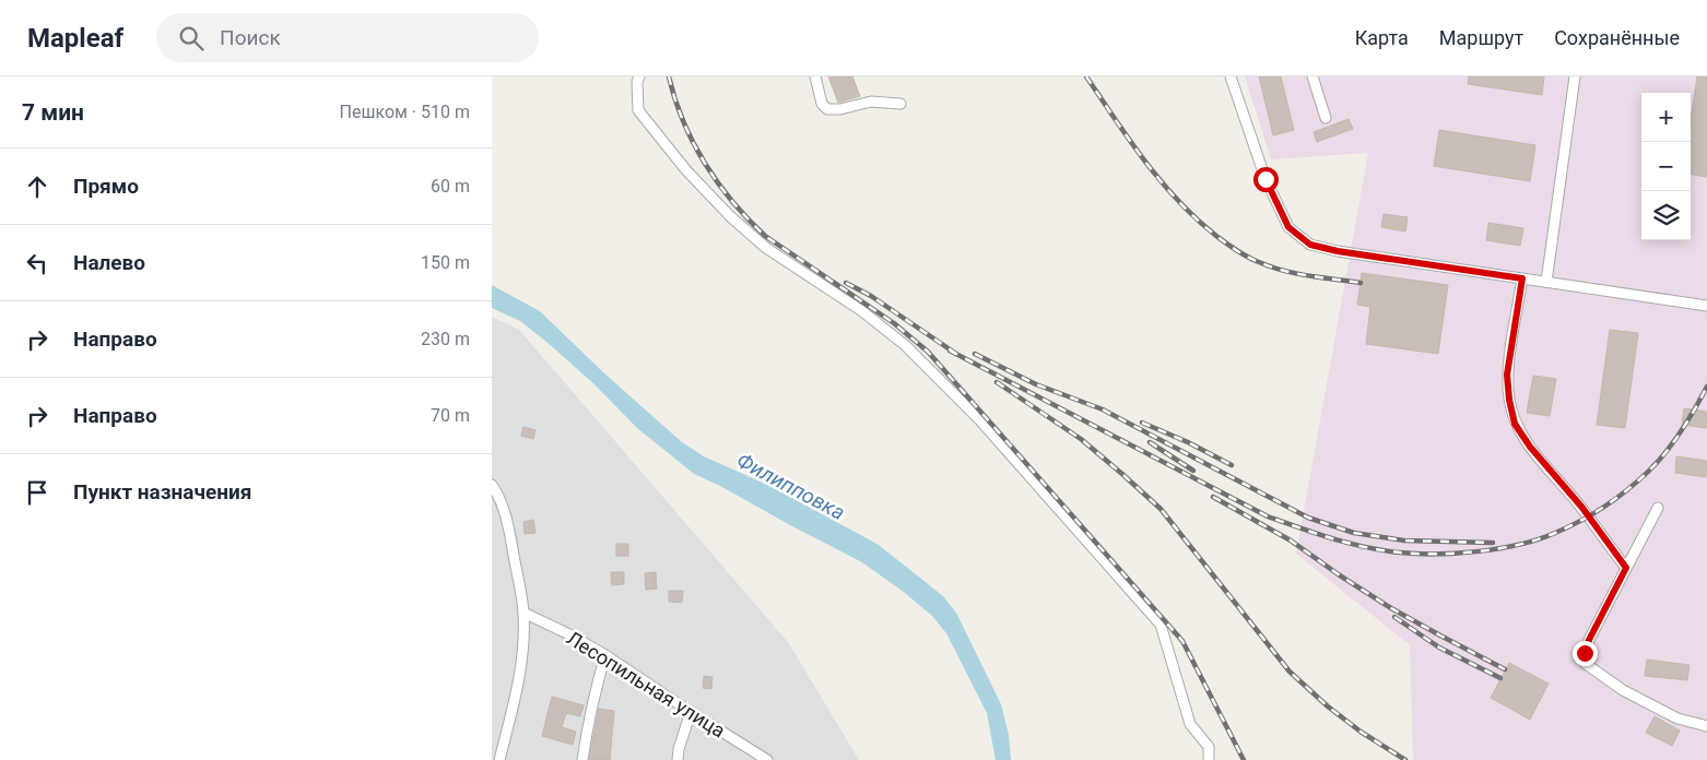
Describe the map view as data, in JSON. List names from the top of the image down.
{
  "streets": {
    "street": ["Лесопильная улица"]
  },
  "water": ["Филипповка"],
  "page": {
    "header": "Mapleaf",
    "search": "Поиск",
    "nav": ["Карта", "Маршрут", "Сохранённые"],
    "heading": ["7 мин", "Пешком · 510 m"],
    "map_buttons": ["+", "−"],
    "list": [
      ["Прямо", "60 m"],
      ["Налево", "150 m"],
      ["Направо", "230 m"],
      ["Направо", "70 m"],
      "Пункт назначения"
    ]
  }
}
